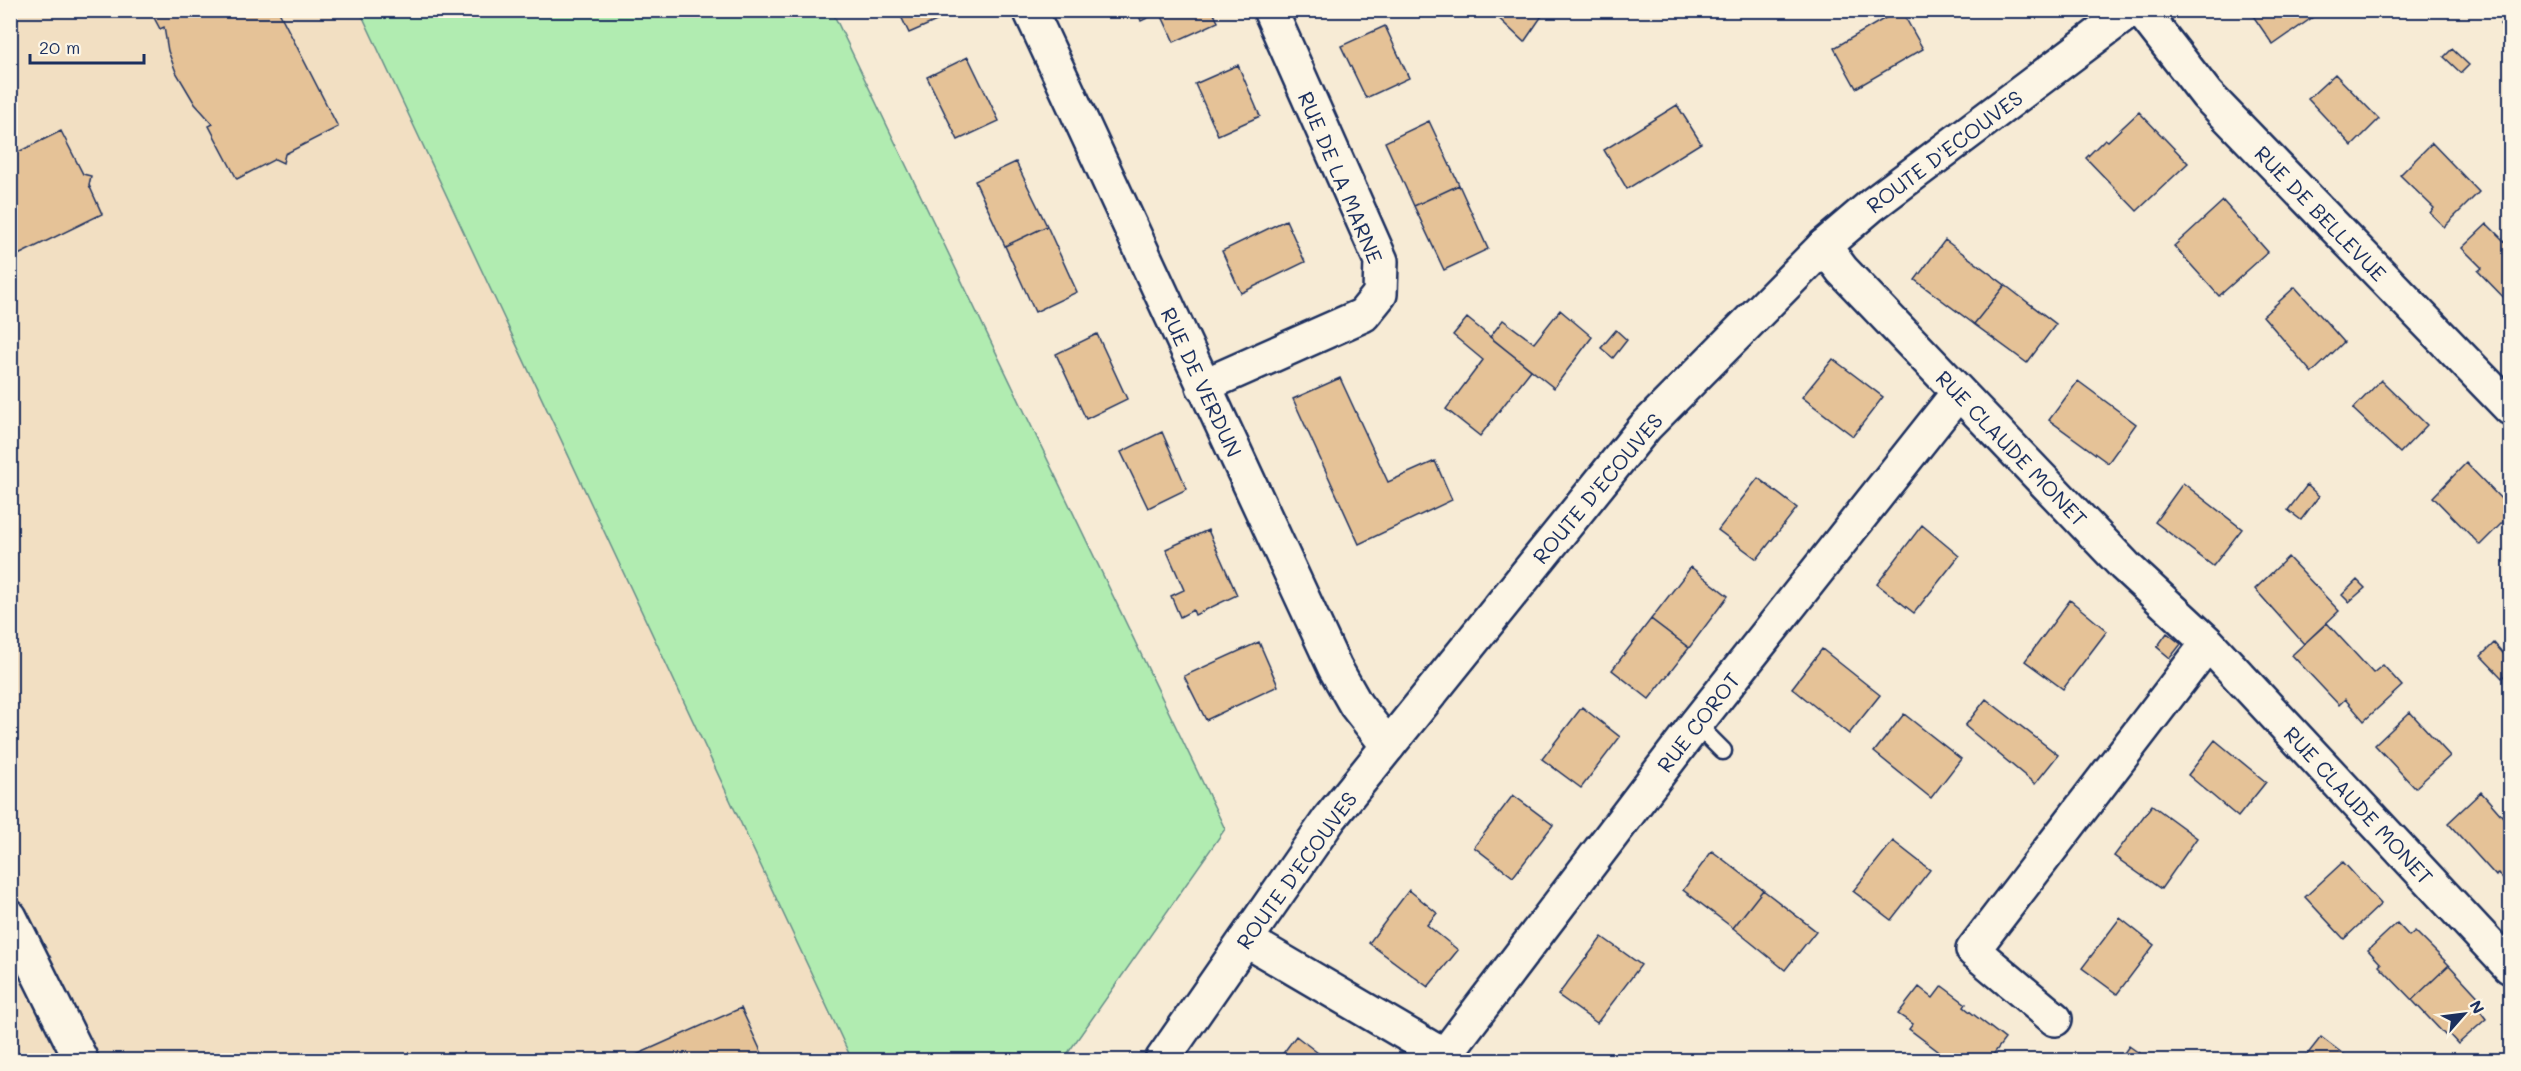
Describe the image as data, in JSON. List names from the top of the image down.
{
  "streets": {
    "street": [
      "ROUTE D'ECOUVES",
      "RUE DE LA MARNE",
      "RUE DE BELLEVUE",
      "RUE DE VERDUN",
      "RUE CLAUDE MONET",
      "RUE COROT"
    ]
  },
  "crossings": [
    ["ROUTE D'ECOUVES", "RUE DE VERDUN"],
    ["ROUTE D'ECOUVES", "RUE CLAUDE MONET"],
    ["RUE DE LA MARNE", "RUE DE VERDUN"],
    ["RUE CLAUDE MONET", "RUE COROT"]
  ],
  "scale_bar": "20 m",
  "north": "top right"
}
